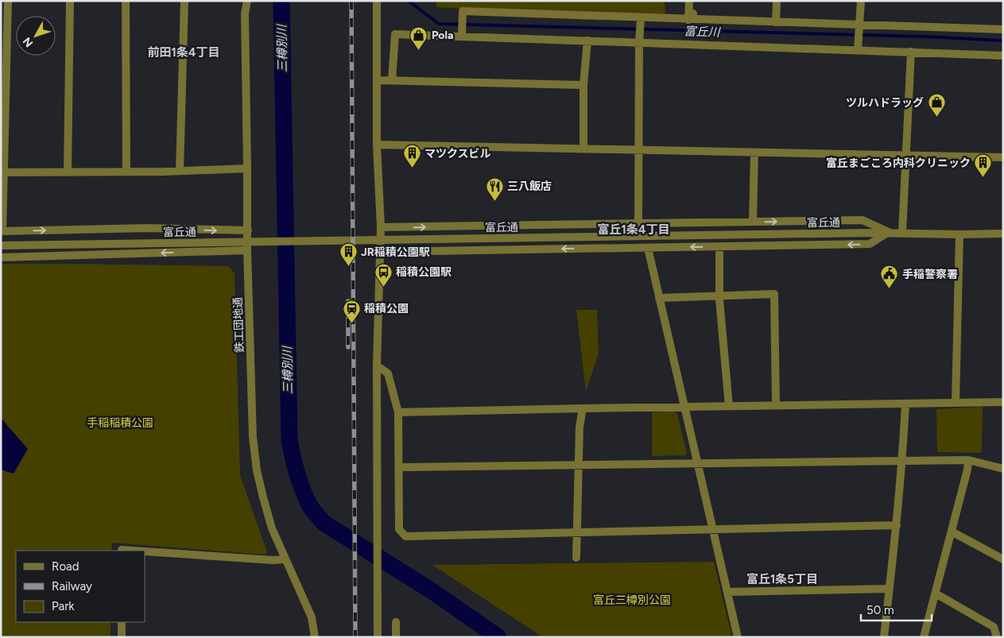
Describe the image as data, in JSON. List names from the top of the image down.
{
  "streets": {
    "street": ["富丘通", "鉄工団地通"]
  },
  "districts": ["前田1条4丁目", "富丘1条4丁目", "富丘1条5丁目"],
  "water": ["富丘川", "三樽別川"],
  "parks": ["手稲稲積公園", "富丘三樽別公園"],
  "places": {
    "shop": ["Pola", "ツルハドラッグ"],
    "building": ["マツクスビル", "富丘まごころ内科クリニック", "JR稲積公園駅"],
    "restaurant": ["三八飯店"],
    "bus stop": ["稲積公園駅"],
    "public building": ["手稲警察署"],
    "station": ["稲積公園"]
  },
  "legend": ["Road", "Railway", "Park"],
  "scale_bar": "50 m",
  "north": "bottom left"
}
